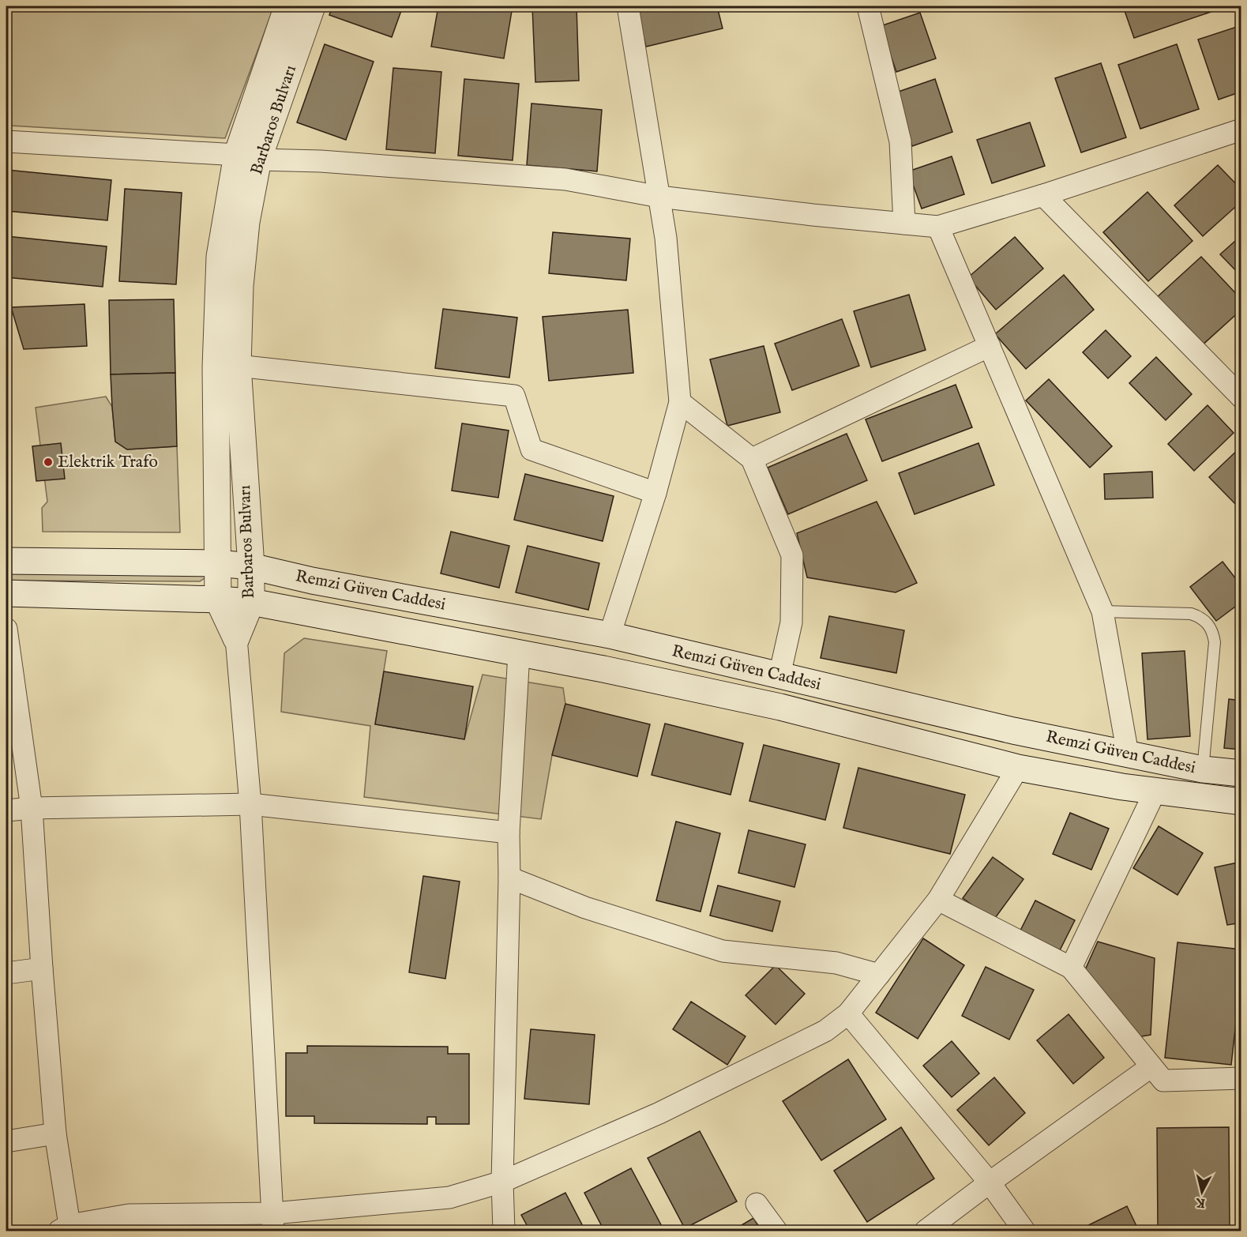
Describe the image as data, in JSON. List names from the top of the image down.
{
  "streets": {
    "main road": ["Barbaros Bulvarı", "Remzi Güven Caddesi"]
  },
  "crossings": [
    ["Barbaros Bulvarı", "Remzi Güven Caddesi"]
  ],
  "places": ["Elektrik Trafo"],
  "north": "bottom"
}
